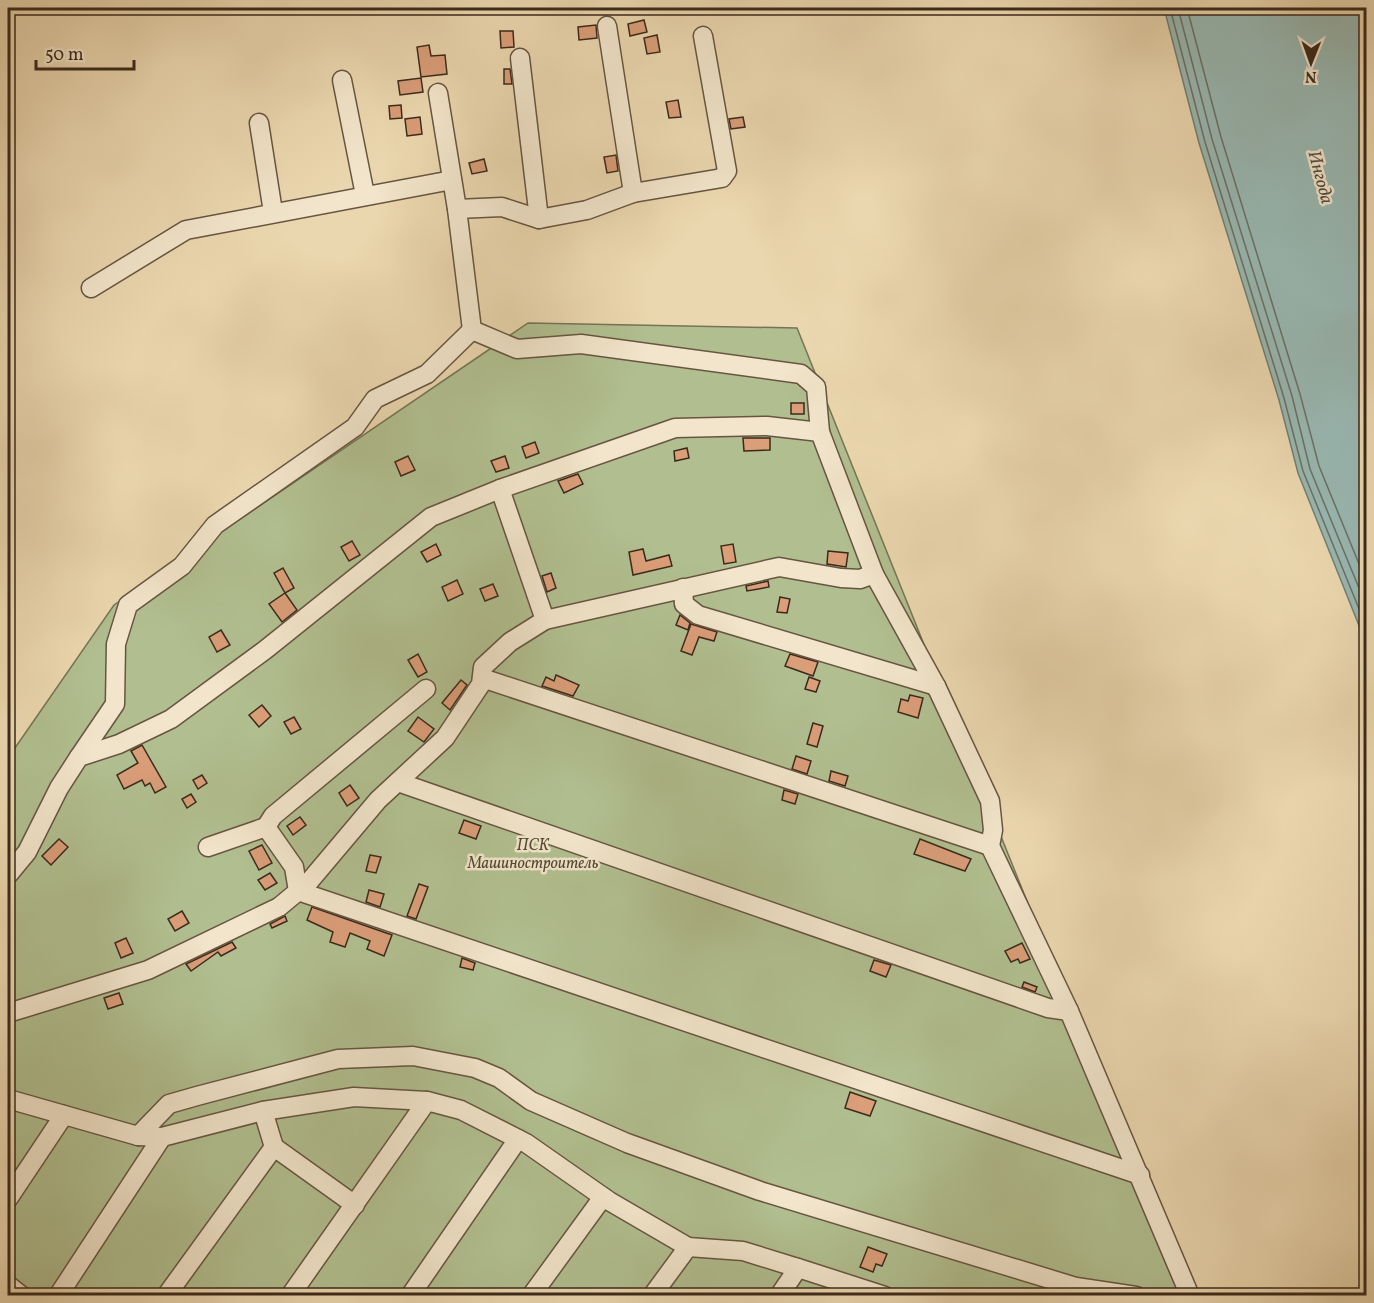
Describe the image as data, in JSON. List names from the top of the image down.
{
  "water": ["Ингода"],
  "parks": ["ПСК Машиностроитель"],
  "scale_bar": "50 m",
  "north": "bottom"
}
